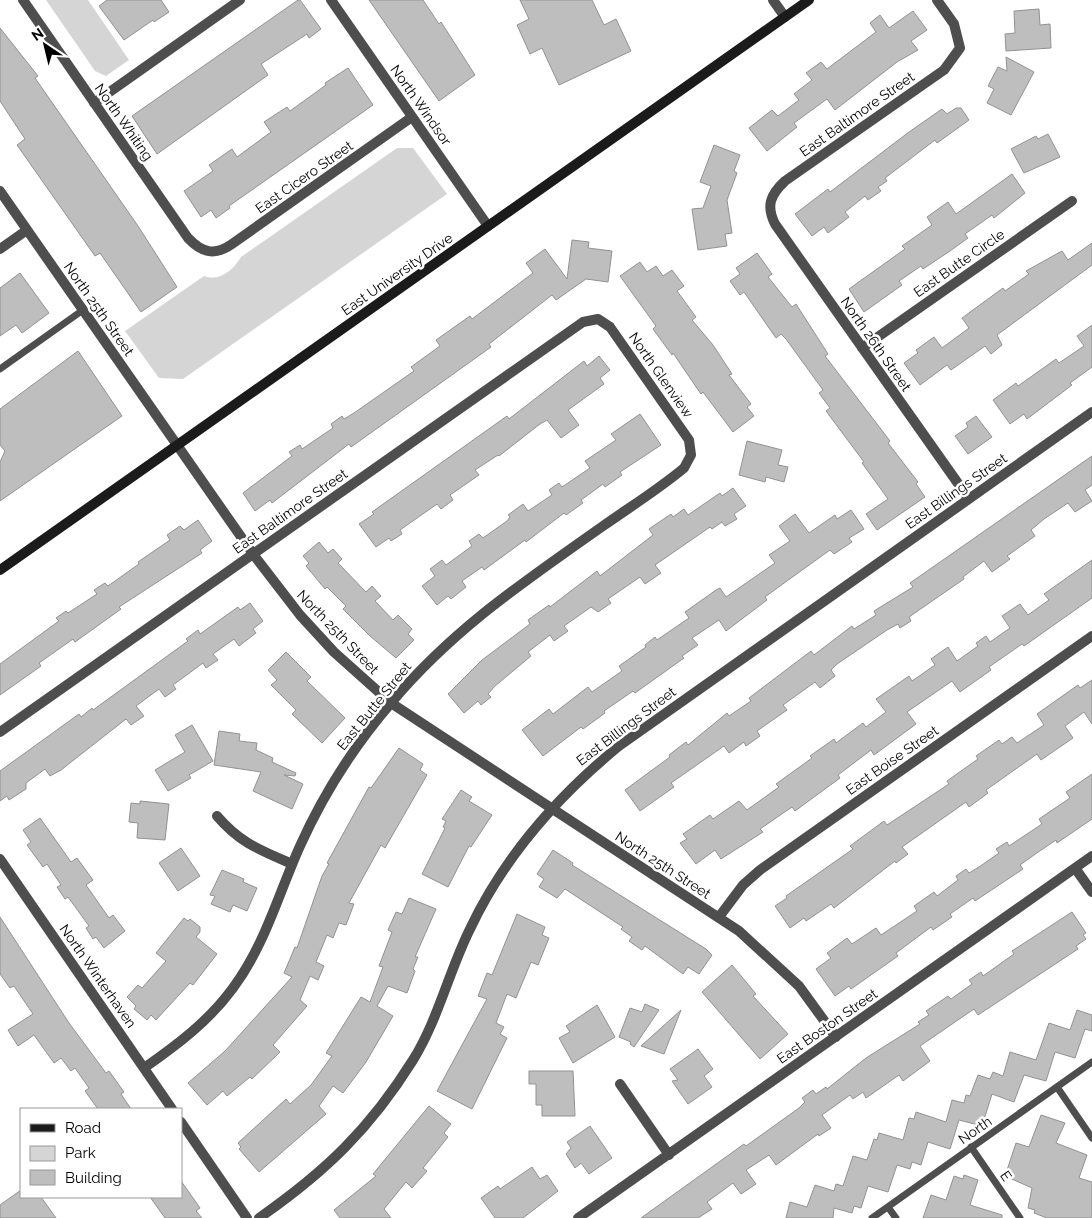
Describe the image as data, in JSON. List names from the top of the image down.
{
  "streets": {
    "main road": ["East University Drive"],
    "street": [
      "North Windsor",
      "East Baltimore Street",
      "North Whiting",
      "East Cicero Street",
      "East Butte Circle",
      "North 25th Street",
      "North 26th Street",
      "North Glenview",
      "East Billings Street",
      "East Butte Street",
      "East Boise Street",
      "North Winterhaven",
      "East Boston Street"
    ],
    "lane": ["North", "E"]
  },
  "crossings": [
    ["North Windsor", "East Cicero Street"],
    ["North Windsor", "East University Drive"],
    ["East Baltimore Street", "North 25th Street"],
    ["East Baltimore Street", "North 26th Street"],
    ["East Baltimore Street", "North Glenview"],
    ["North Whiting", "East Cicero Street"],
    ["East Butte Circle", "North 26th Street"],
    ["East University Drive", "North 25th Street"],
    ["North 25th Street", "East Billings Street"],
    ["North 25th Street", "East Butte Street"],
    ["North 25th Street", "East Boise Street"],
    ["North 25th Street", "East Boston Street"],
    ["North 26th Street", "East Billings Street"],
    ["North Glenview", "East Butte Street"],
    ["East Butte Street", "North Winterhaven"],
    ["North", "E"]
  ],
  "legend": ["Road", "Park", "Building"],
  "north": "top left"
}
